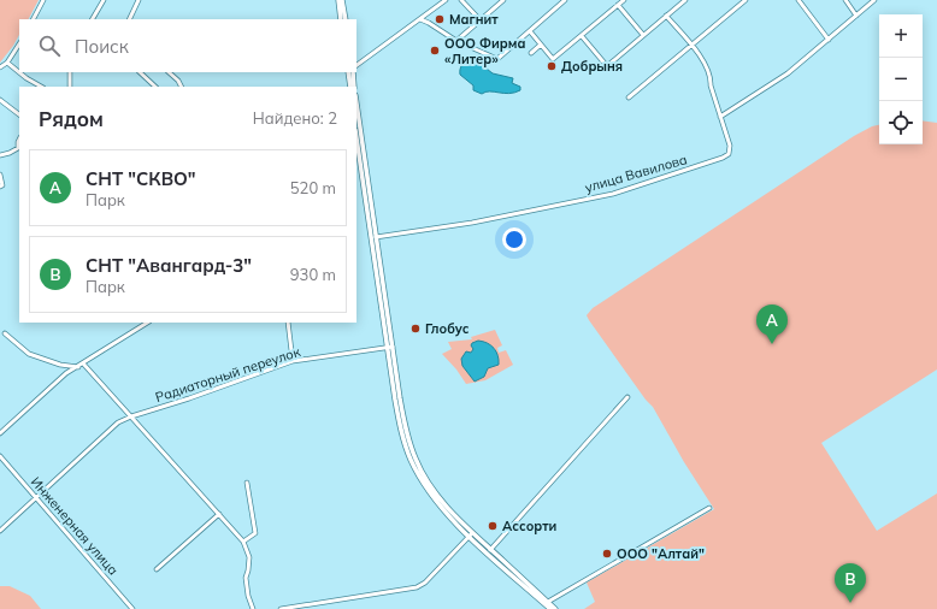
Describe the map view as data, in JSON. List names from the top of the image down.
{
  "streets": {
    "street": ["улица Вавилова", "Радиаторный переулок", "Инженерная улица"]
  },
  "crossings": [
    ["Радиаторный переулок", "Инженерная улица"]
  ],
  "places": [
    "Магнит",
    "ООО Фирма «Литер»",
    "Добрыня",
    "Глобус",
    "Ассорти",
    "ООО \"Алтай\""
  ],
  "page": {
    "map_buttons": ["+", "−"],
    "search": "Поиск",
    "heading": ["Рядом", "Найдено: 2"],
    "list": [
      {
        "mark": "A",
        "name": "СНТ \"СКВО\"",
        "note": "Парк",
        "value": "520 m"
      },
      {
        "mark": "B",
        "name": "СНТ \"Авангард-3\"",
        "note": "Парк",
        "value": "930 m"
      }
    ],
    "pins": ["A", "B"]
  }
}
